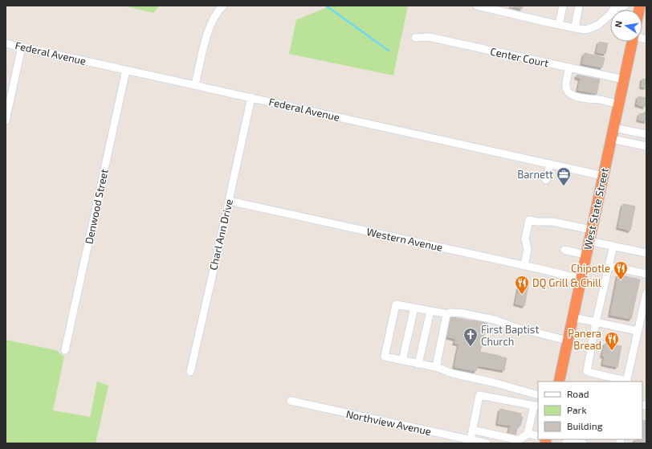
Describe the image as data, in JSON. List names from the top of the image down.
{
  "streets": {
    "highway": ["West State Street"],
    "street": [
      "Federal Avenue",
      "Center Court",
      "Denwood Street",
      "Charl Ann Drive",
      "Western Avenue",
      "Northview Avenue"
    ]
  },
  "crossings": [
    ["Federal Avenue", "Denwood Street"],
    ["Federal Avenue", "West State Street"],
    ["Federal Avenue", "Charl Ann Drive"],
    ["Center Court", "West State Street"],
    ["West State Street", "Western Avenue"],
    ["Charl Ann Drive", "Western Avenue"]
  ],
  "places": {
    "office": ["Barnett"],
    "restaurant": ["Chipotle", "DQ Grill & Chill", "Panera Bread"],
    "church": ["First Baptist Church"]
  },
  "legend": ["Road", "Park", "Building"],
  "north": "left"
}
